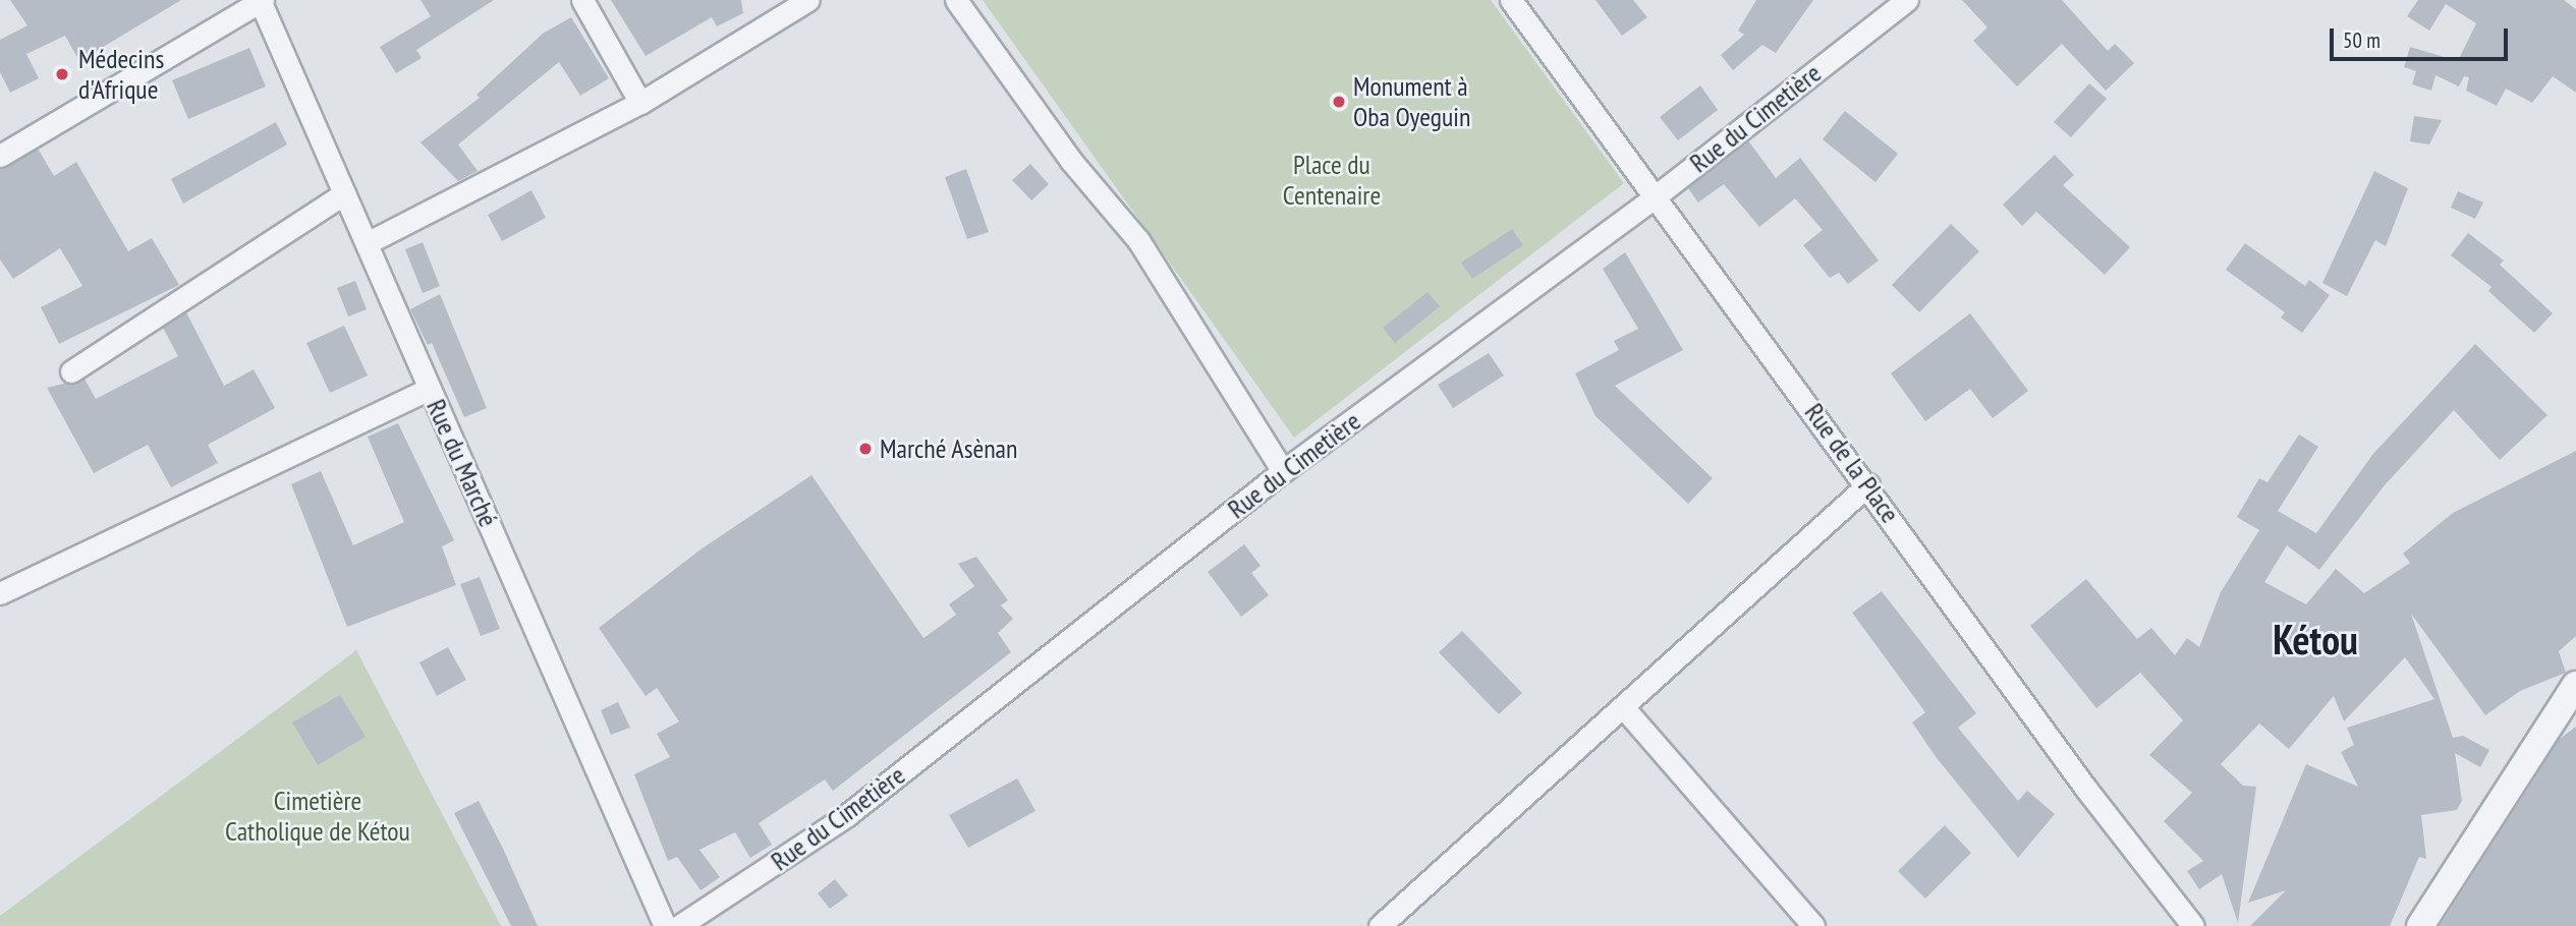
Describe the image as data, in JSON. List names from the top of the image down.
{
  "streets": {
    "street": ["Rue du Cimetière", "Rue du Marché", "Rue de la Place"]
  },
  "crossings": [
    ["Rue du Cimetière", "Rue de la Place"]
  ],
  "districts": ["Kétou"],
  "parks": ["Place du Centenaire", "Cimetière Catholique de Kétou"],
  "places": ["Médecins d'Afrique", "Monument à Oba Oyeguin", "Marché Asènan"],
  "scale_bar": "50 m"
}
